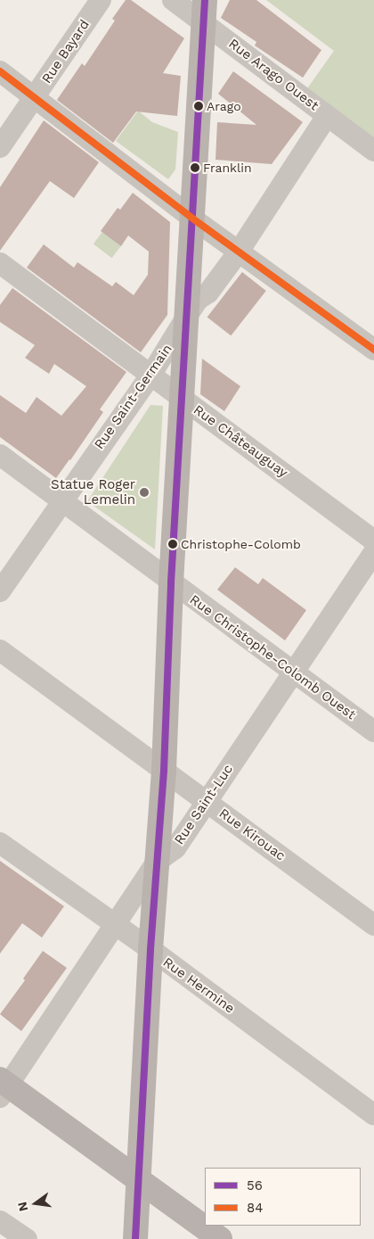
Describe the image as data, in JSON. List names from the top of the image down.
{
  "streets": {
    "street": [
      "Rue Bayard",
      "Rue Arago Ouest",
      "Rue Saint-Germain",
      "Rue Châteauguay",
      "Rue Christophe-Colomb Ouest",
      "Rue Saint-Luc",
      "Rue Kirouac",
      "Rue Hermine"
    ]
  },
  "crossings": [
    ["Rue Arago Ouest", "Rue Saint-Germain"],
    ["Rue Saint-Germain", "Rue Châteauguay"],
    ["Rue Saint-Germain", "Rue Christophe-Colomb Ouest"],
    ["Rue Christophe-Colomb Ouest", "Rue Saint-Luc"],
    ["Rue Saint-Luc", "Rue Kirouac"],
    ["Rue Saint-Luc", "Rue Hermine"]
  ],
  "places": [
    "Arago",
    "Franklin",
    "Statue Roger Lemelin",
    "Christophe-Colomb"
  ],
  "lines": ["transit line 56", "transit line 84"],
  "legend": ["56", "84"],
  "north": "left"
}
